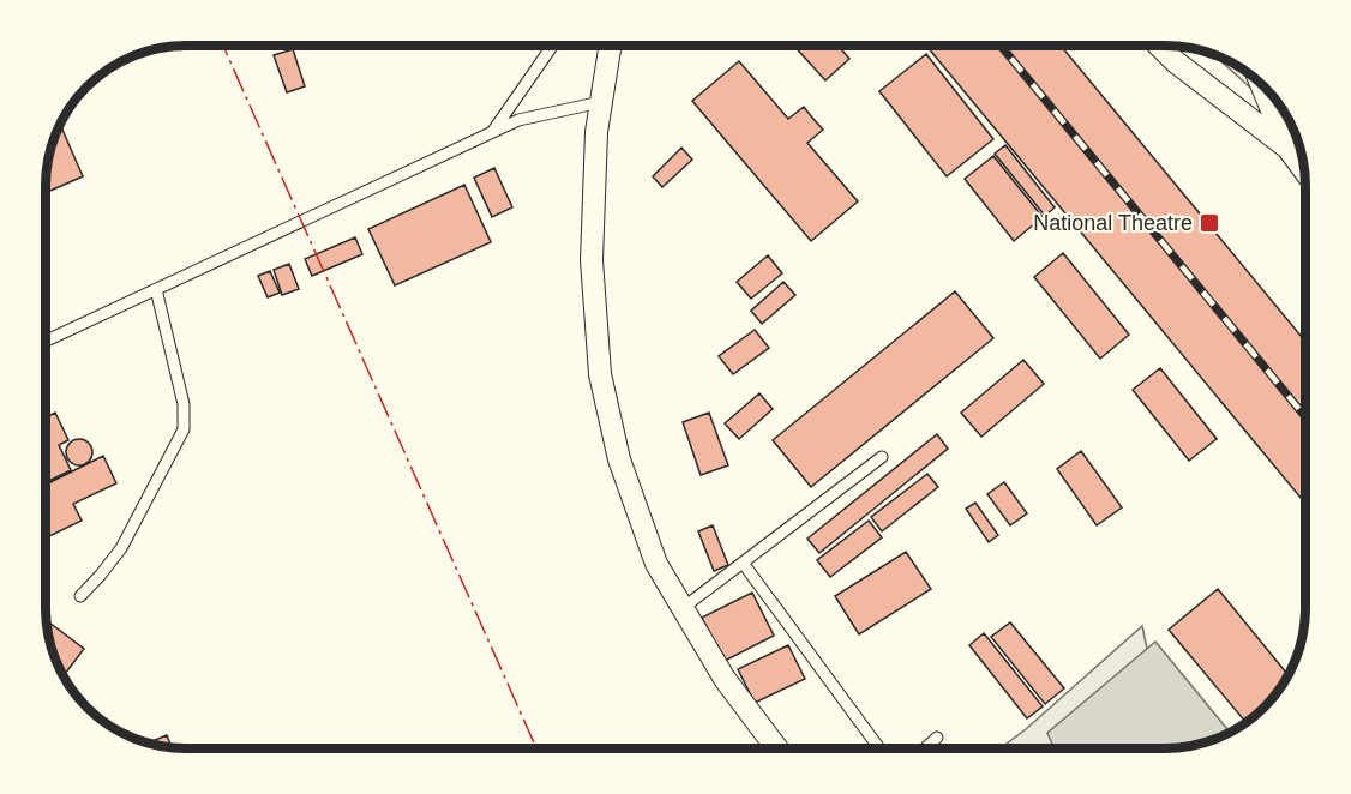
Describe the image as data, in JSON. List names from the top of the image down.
{
  "places": {
    "transit": ["National Theatre"]
  }
}
